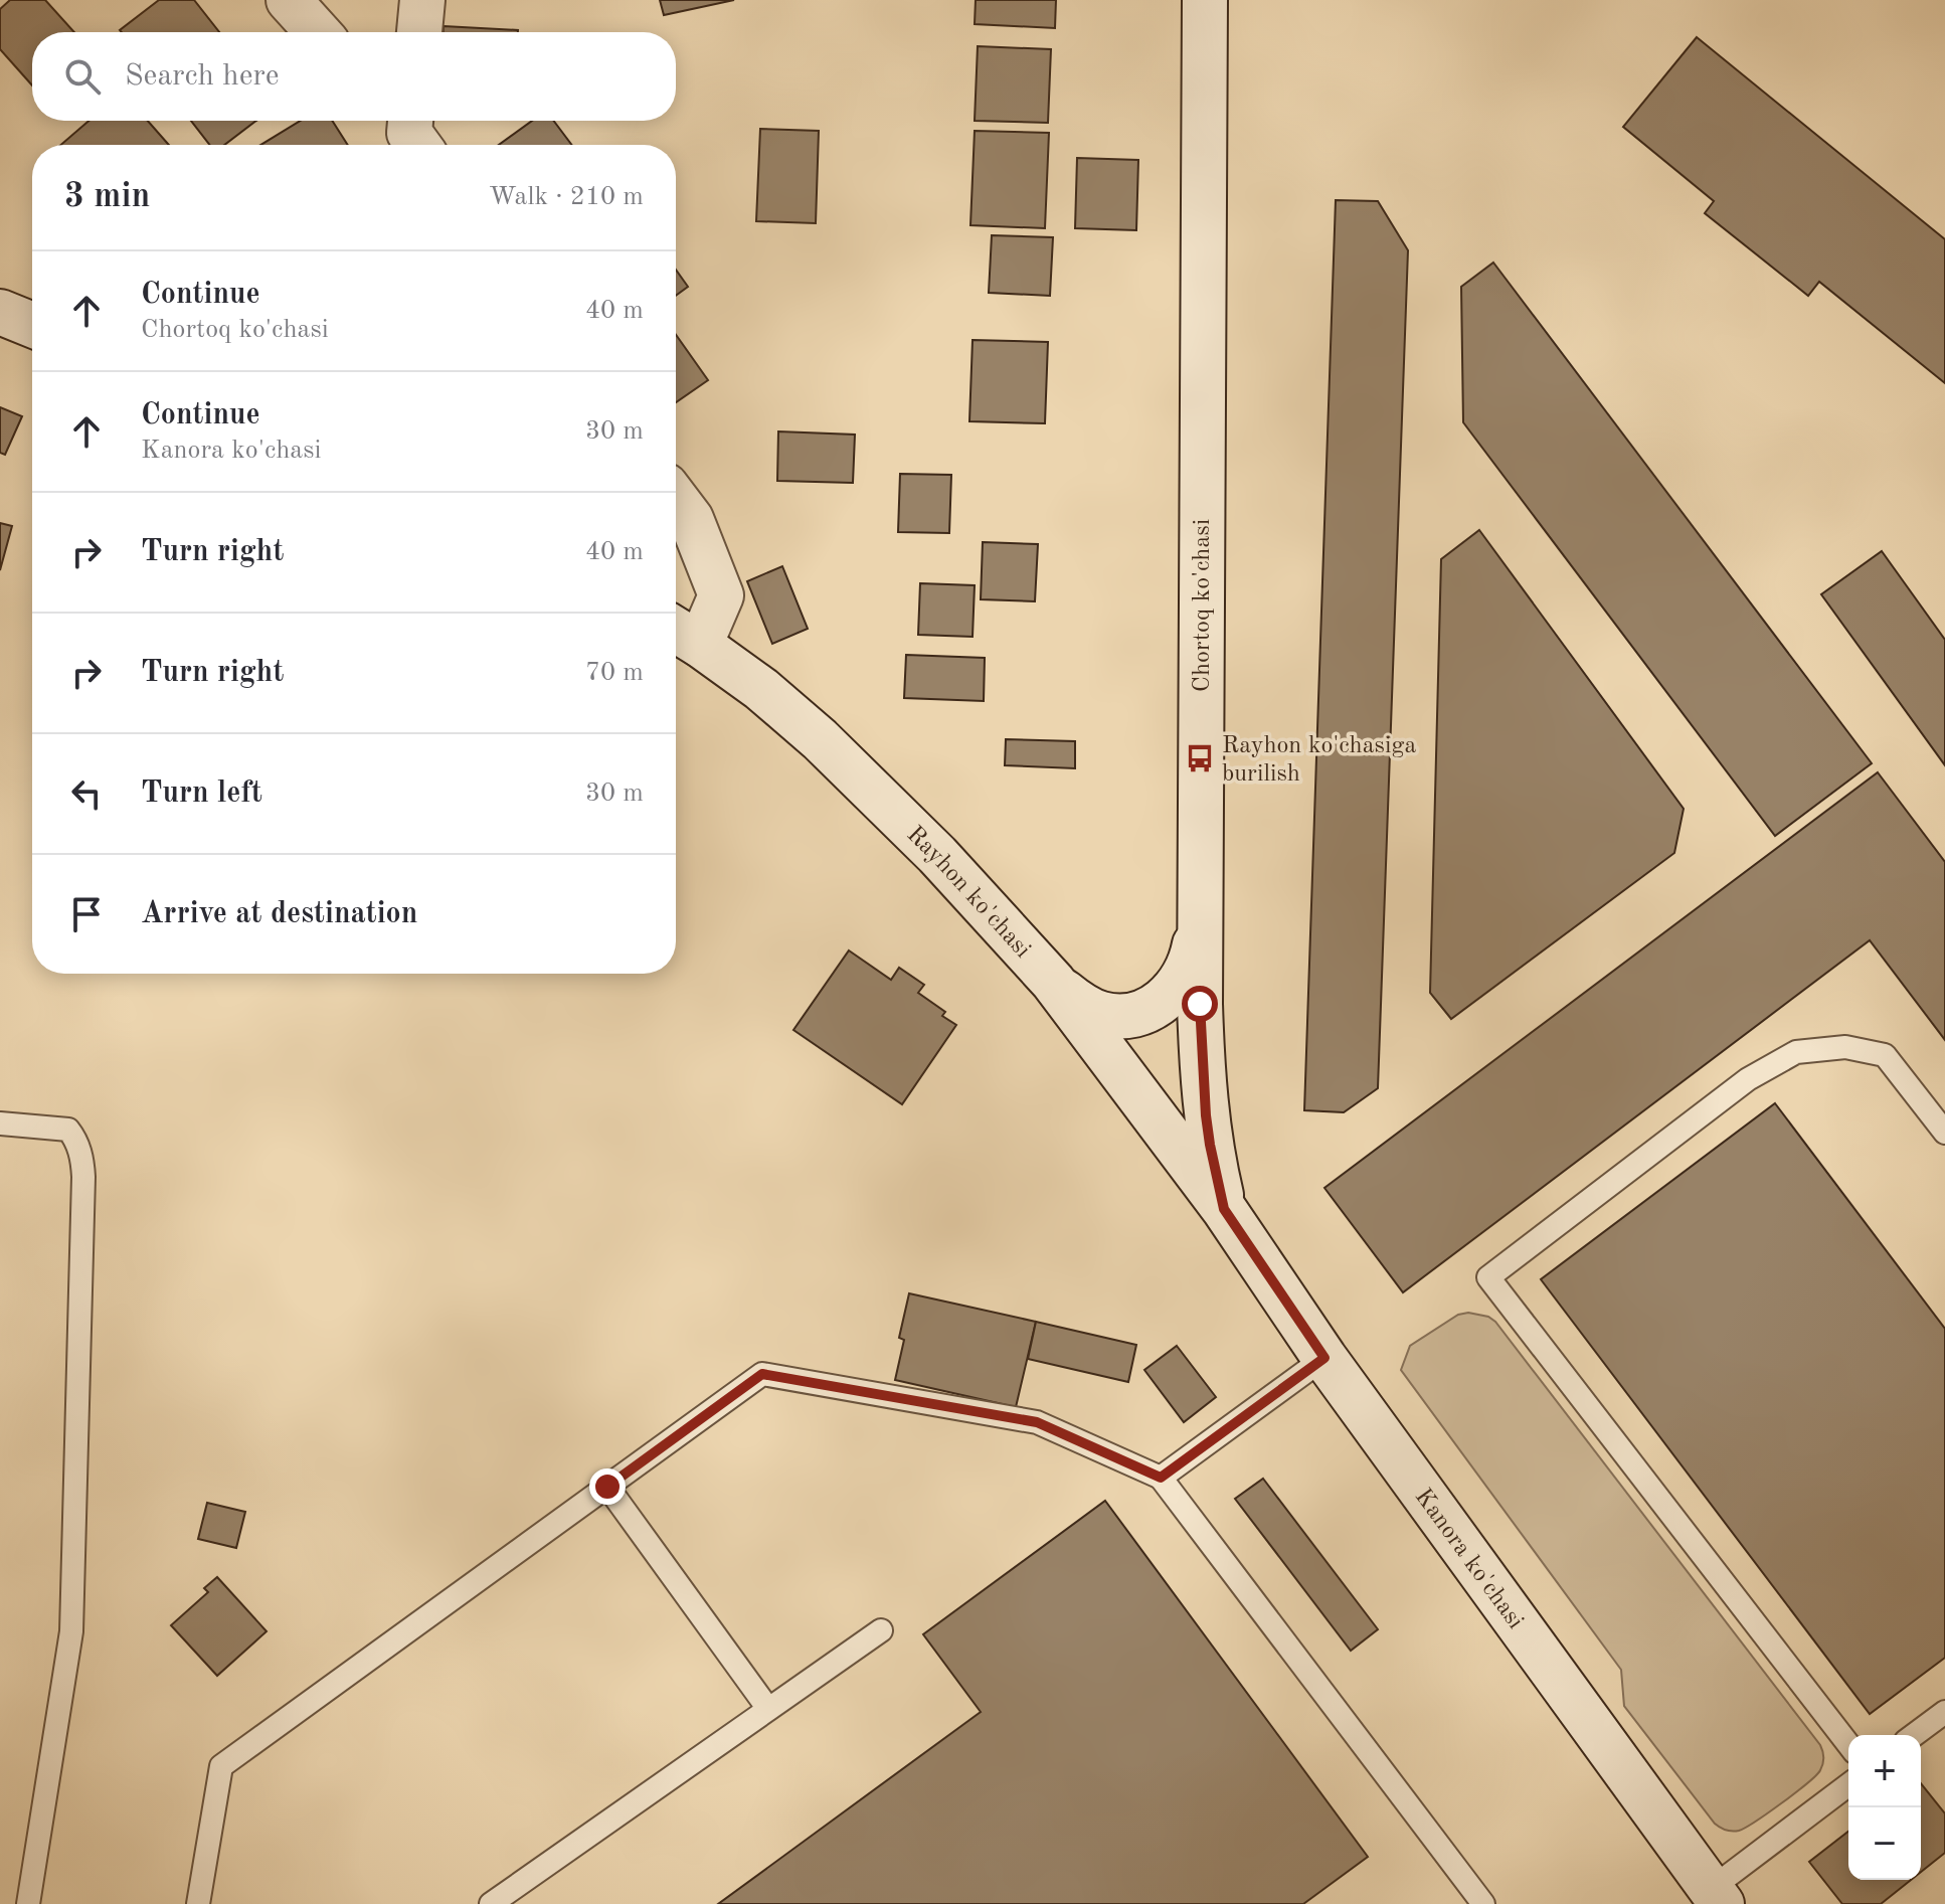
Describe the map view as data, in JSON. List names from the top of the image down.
{
  "streets": {
    "street": ["Chortoq ko'chasi", "Rayhon ko'chasi", "Kanora ko'chasi"]
  },
  "crossings": [
    ["Chortoq ko'chasi", "Rayhon ko'chasi"],
    ["Chortoq ko'chasi", "Kanora ko'chasi"],
    ["Rayhon ko'chasi", "Kanora ko'chasi"]
  ],
  "places": {
    "bus stop": ["Rayhon ko'chasiga burilish"]
  },
  "page": {
    "search": "Search here",
    "heading": ["3 min", "Walk · 210 m"],
    "list": [
      ["Continue", "Chortoq ko'chasi", "40 m"],
      ["Continue", "Kanora ko'chasi", "30 m"],
      ["Turn right", "40 m"],
      ["Turn right", "70 m"],
      ["Turn left", "30 m"],
      "Arrive at destination"
    ],
    "map_buttons": ["+", "−"]
  }
}
